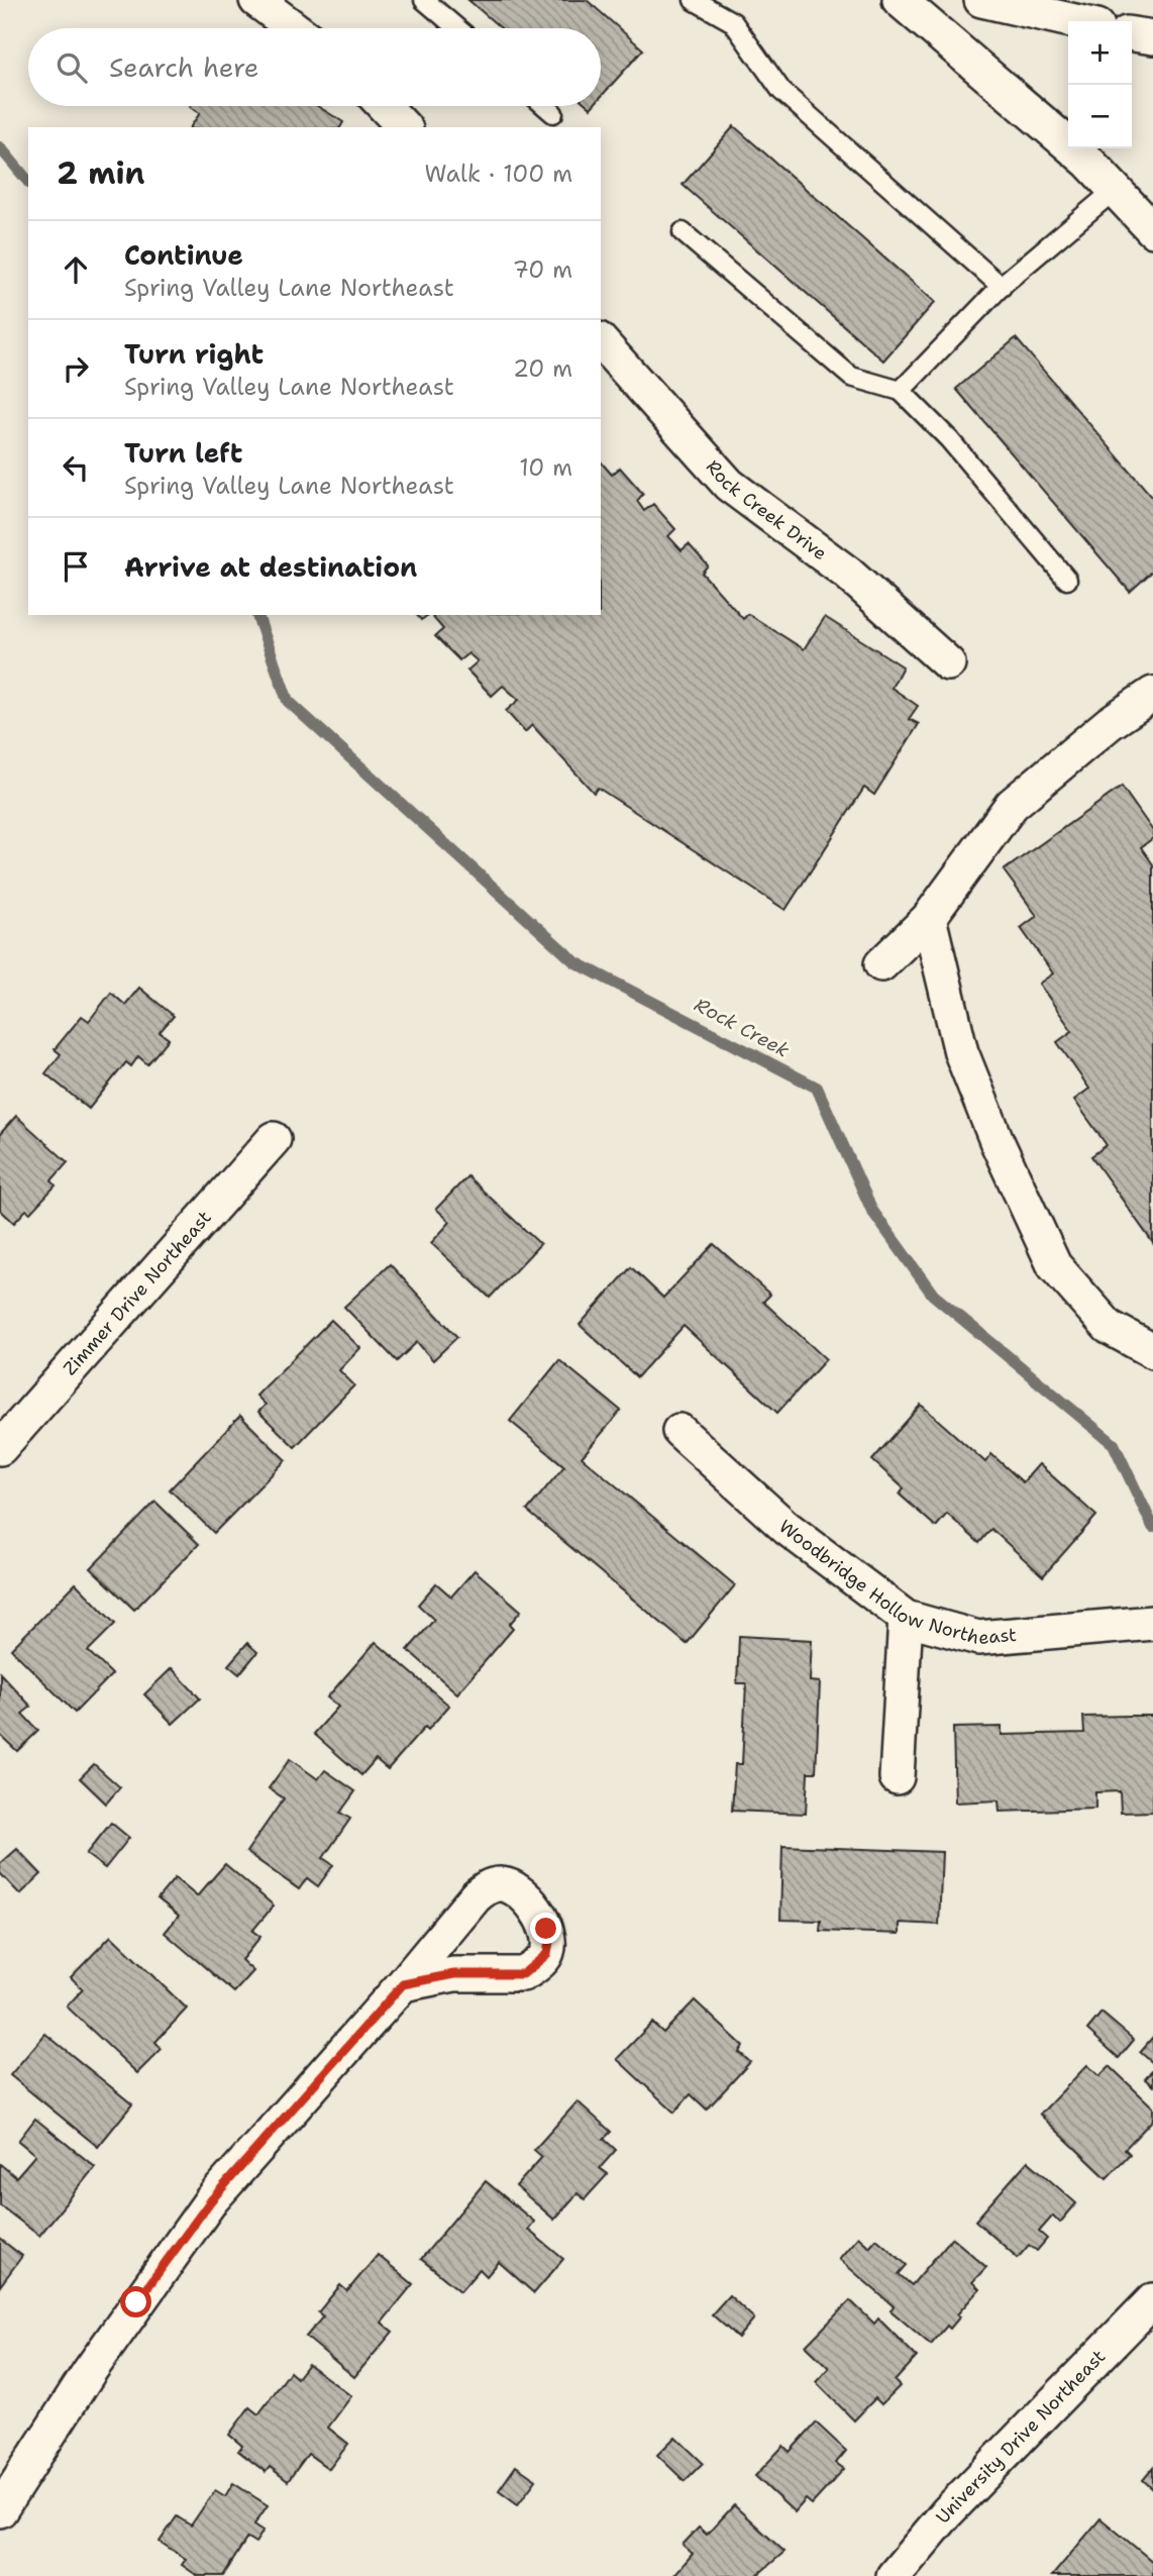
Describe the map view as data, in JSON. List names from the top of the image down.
{
  "streets": {
    "street": [
      "Rock Creek Drive",
      "Zimmer Drive Northeast",
      "Woodbridge Hollow Northeast",
      "University Drive Northeast"
    ]
  },
  "water": ["Rock Creek"],
  "page": {
    "map_buttons": ["+", "−"],
    "search": "Search here",
    "heading": ["2 min", "Walk · 100 m"],
    "list": [
      ["Continue", "Spring Valley Lane Northeast", "70 m"],
      ["Turn right", "Spring Valley Lane Northeast", "20 m"],
      ["Turn left", "Spring Valley Lane Northeast", "10 m"],
      "Arrive at destination"
    ]
  }
}
